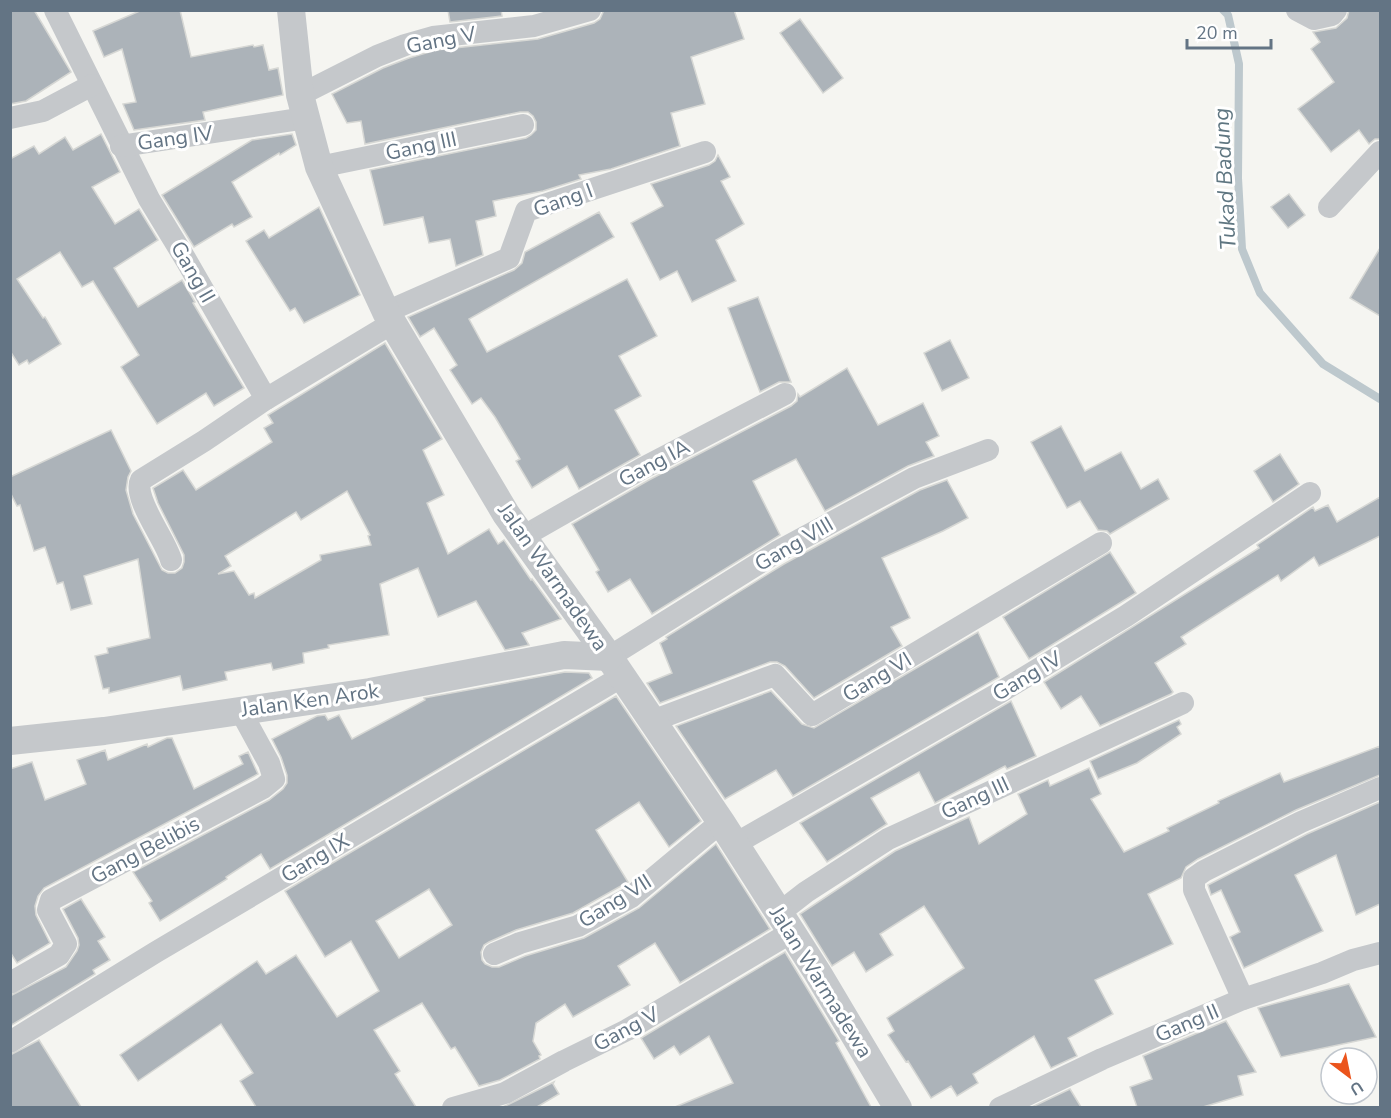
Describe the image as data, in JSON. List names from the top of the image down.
{
  "streets": {
    "street": [
      "Gang V",
      "Gang IV",
      "Gang III",
      "Gang I",
      "Gang II",
      "Gang IA",
      "Gang VIII",
      "Jalan Warmadewa",
      "Gang VI",
      "Jalan Ken Arok",
      "Gang Belibis",
      "Gang IX",
      "Gang VII"
    ]
  },
  "crossings": [
    ["Gang V", "Gang IV"],
    ["Gang V", "Gang III"],
    ["Gang V", "Jalan Warmadewa"],
    ["Gang IV", "Gang II"],
    ["Gang IV", "Jalan Warmadewa"],
    ["Gang IV", "Gang VII"],
    ["Gang III", "Jalan Warmadewa"],
    ["Gang I", "Jalan Warmadewa"],
    ["Gang IA", "Jalan Warmadewa"],
    ["Gang VIII", "Jalan Warmadewa"],
    ["Gang VIII", "Jalan Ken Arok"],
    ["Gang VIII", "Gang IX"],
    ["Jalan Warmadewa", "Gang VI"],
    ["Jalan Warmadewa", "Jalan Ken Arok"],
    ["Jalan Warmadewa", "Gang IX"],
    ["Jalan Warmadewa", "Gang VII"],
    ["Jalan Ken Arok", "Gang Belibis"],
    ["Jalan Ken Arok", "Gang IX"]
  ],
  "water": ["Tukad Badung"],
  "scale_bar": "20 m",
  "north": "bottom right"
}
